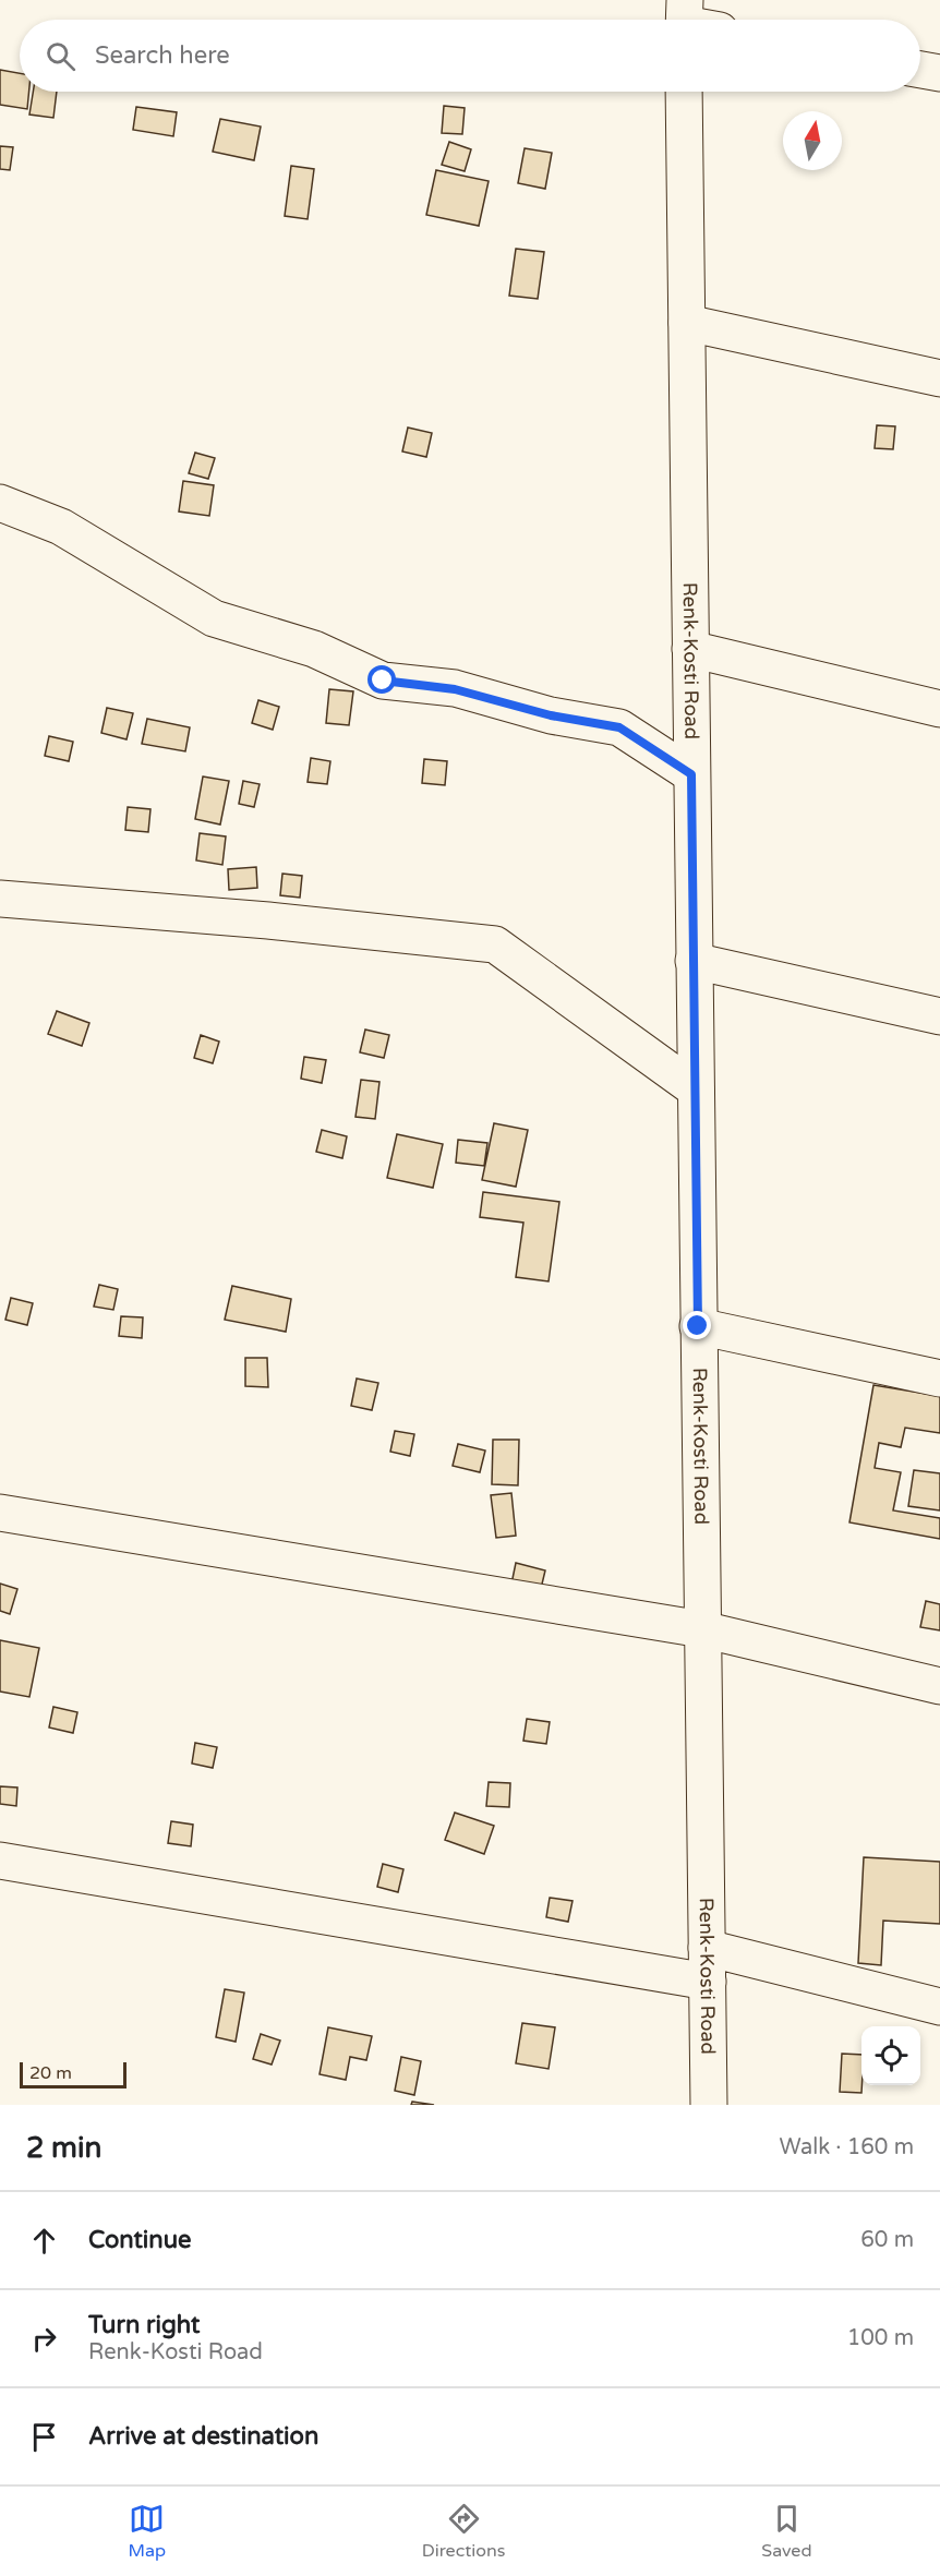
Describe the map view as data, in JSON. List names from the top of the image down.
{
  "streets": {
    "street": ["Renk-Kosti Road"]
  },
  "scale_bar": "20 m",
  "north": "top",
  "page": {
    "search": "Search here",
    "scale": "20 m",
    "heading": ["2 min", "Walk · 160 m"],
    "list": [
      ["Continue", "60 m"],
      ["Turn right", "Renk-Kosti Road", "100 m"],
      "Arrive at destination"
    ],
    "nav": ["Map", "Directions", "Saved"]
  }
}
